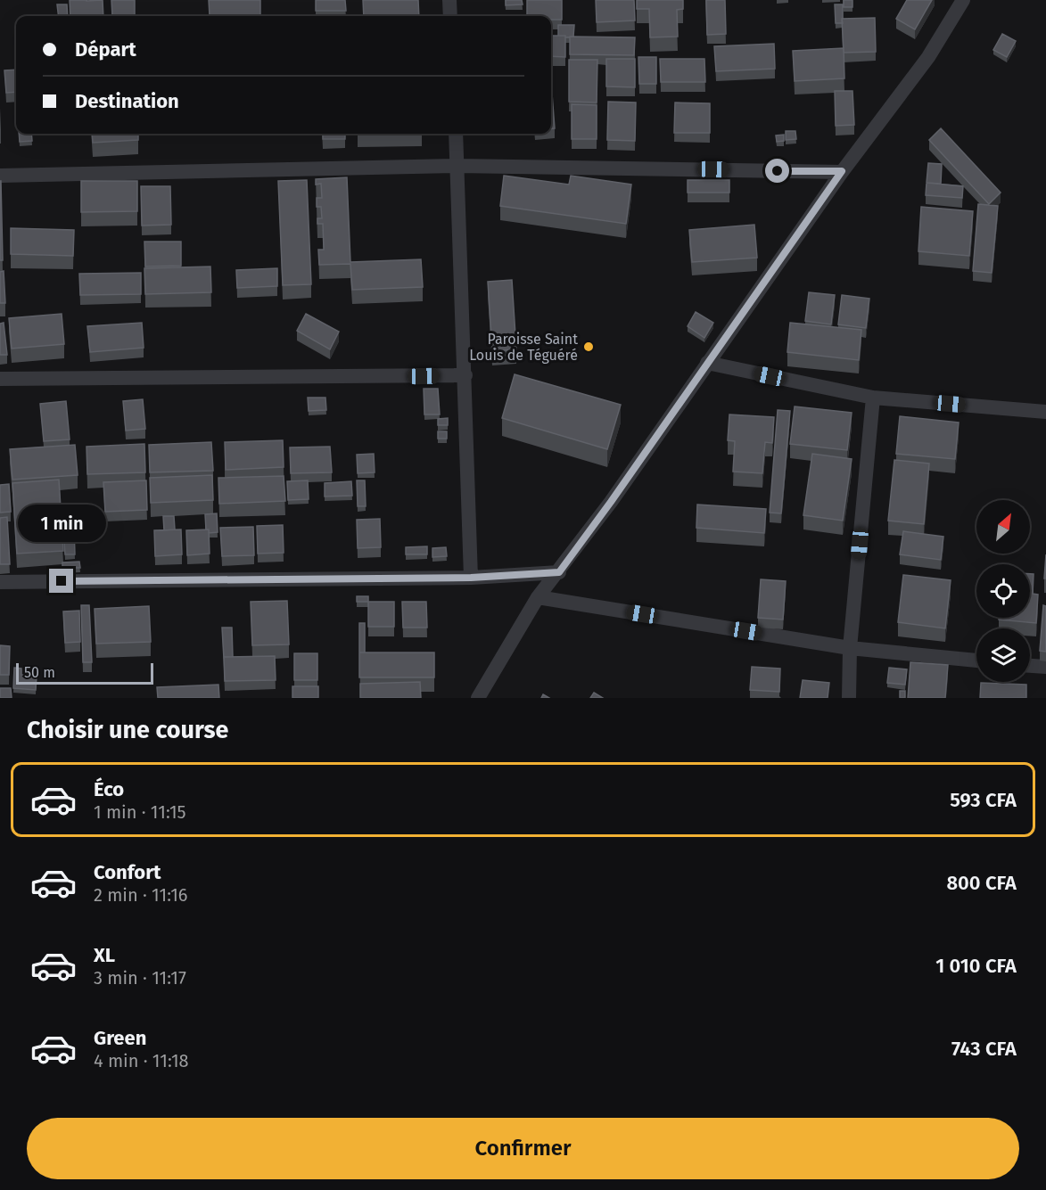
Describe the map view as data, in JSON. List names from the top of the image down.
{
  "places": ["Paroisse Saint Louis de Téguéré"],
  "scale_bar": "50 m",
  "north": "top right",
  "page": {
    "banner": ["Départ", "Destination"],
    "bubble": "1 min",
    "scale": "50 m",
    "heading": "Choisir une course",
    "list": [
      {
        "name": "Éco",
        "note": "1 min · 11:15",
        "value": "593 CFA"
      },
      {
        "name": "Confort",
        "note": "2 min · 11:16",
        "value": "800 CFA"
      },
      {
        "name": "XL",
        "note": "3 min · 11:17",
        "value": "1 010 CFA"
      },
      {
        "name": "Green",
        "note": "4 min · 11:18",
        "value": "743 CFA"
      }
    ],
    "buttons": "Confirmer"
  }
}
